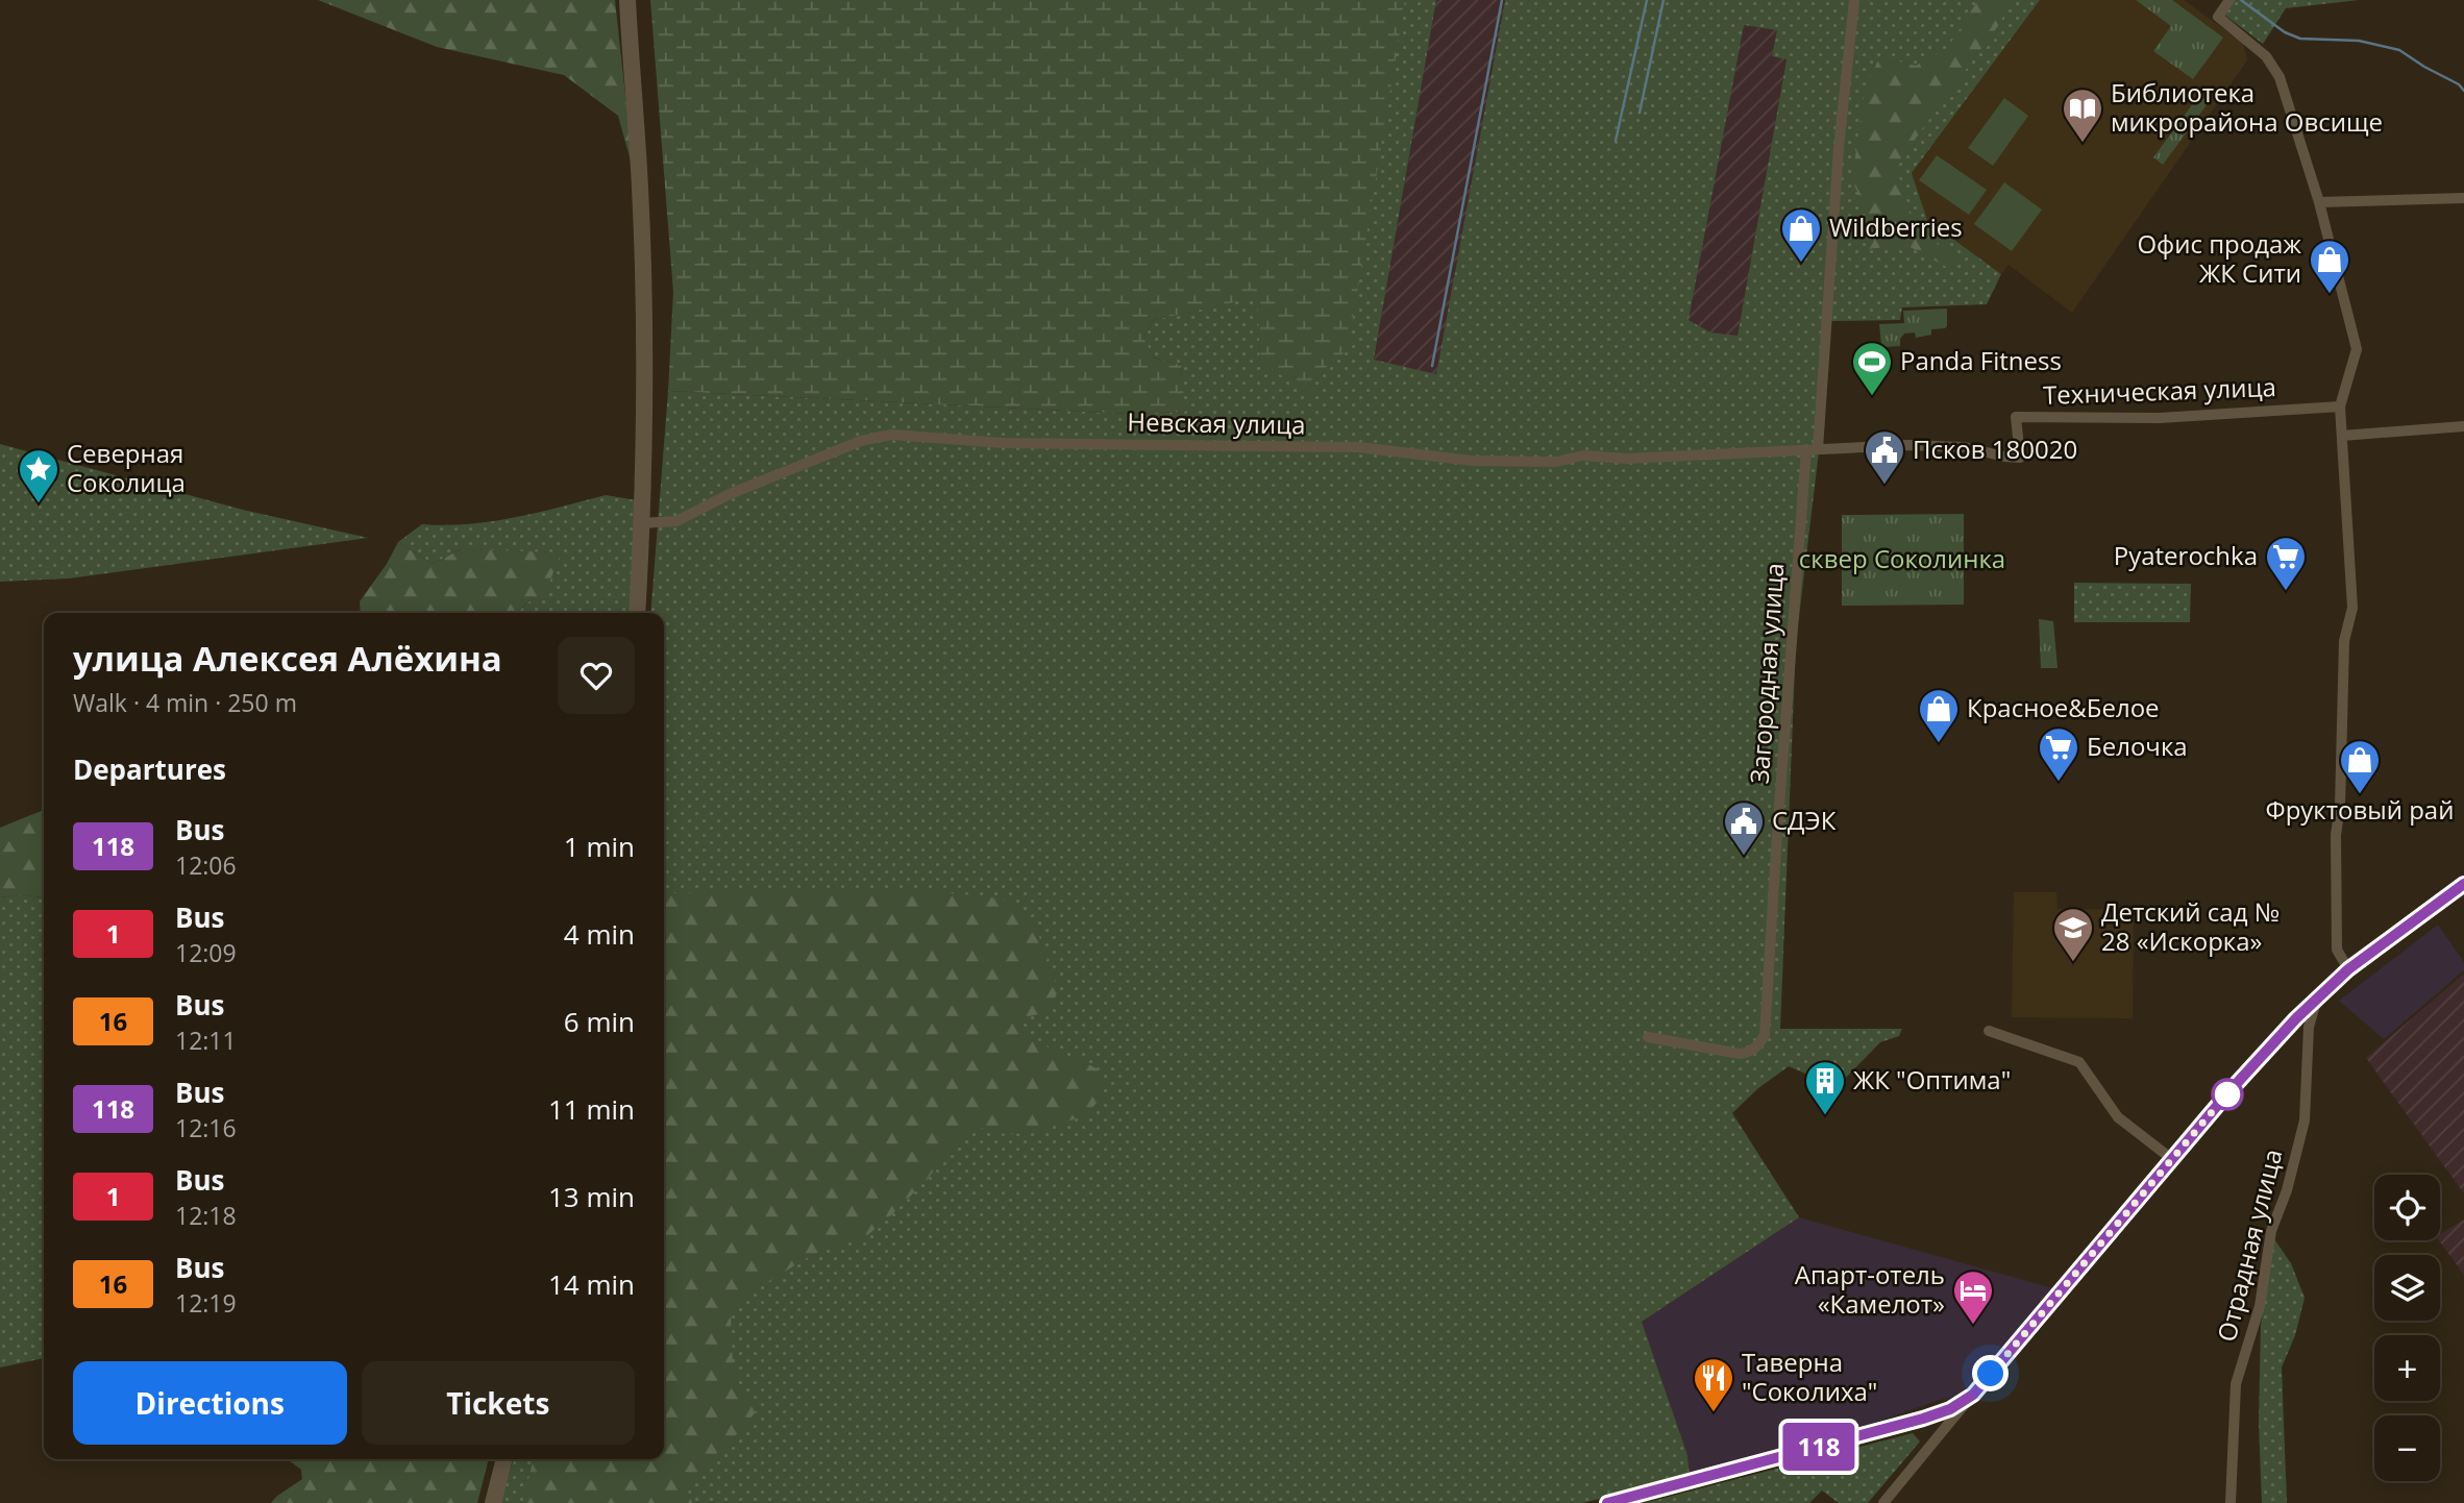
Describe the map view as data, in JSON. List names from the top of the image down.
{
  "streets": {
    "street": [
      "Техническая улица",
      "Невская улица",
      "Загородная улица",
      "Отрадная улица"
    ]
  },
  "crossings": [
    ["Техническая улица", "Невская улица"],
    ["Техническая улица", "Загородная улица"],
    ["Невская улица", "Загородная улица"]
  ],
  "parks": ["сквер Соколинка"],
  "places": {
    "library": ["Библиотека микрорайона Овсище"],
    "shop": [
      "Wildberries",
      "Офис продаж ЖК Сити",
      "Красное&Белое",
      "Фруктовый рай"
    ],
    "sports": ["Panda Fitness"],
    "public building": ["Псков 180020", "СДЭК"],
    "place": ["Северная Соколица"],
    "supermarket": ["Pyaterochka", "Белочка"],
    "school or university": ["Детский сад № 28 «Искорка»"],
    "building": ["ЖК \"Оптима\""],
    "hotel": ["Апарт-отель «Камелот»"],
    "restaurant": ["Таверна \"Соколиха\""]
  },
  "lines": ["bus line 118"],
  "page": {
    "on_map": "118",
    "heading": [
      ["улица Алексея Алёхина", "Walk · 4 min · 250 m"],
      "Departures"
    ],
    "list": [
      {
        "mark": "118",
        "name": "Bus",
        "note": "12:06",
        "value": "1 min"
      },
      {
        "mark": "1",
        "name": "Bus",
        "note": "12:09",
        "value": "4 min"
      },
      {
        "mark": "16",
        "name": "Bus",
        "note": "12:11",
        "value": "6 min"
      },
      {
        "mark": "118",
        "name": "Bus",
        "note": "12:16",
        "value": "11 min"
      },
      {
        "mark": "1",
        "name": "Bus",
        "note": "12:18",
        "value": "13 min"
      },
      {
        "mark": "16",
        "name": "Bus",
        "note": "12:19",
        "value": "14 min"
      }
    ],
    "map_buttons": ["+", "−"],
    "buttons": ["Directions", "Tickets"]
  }
}
